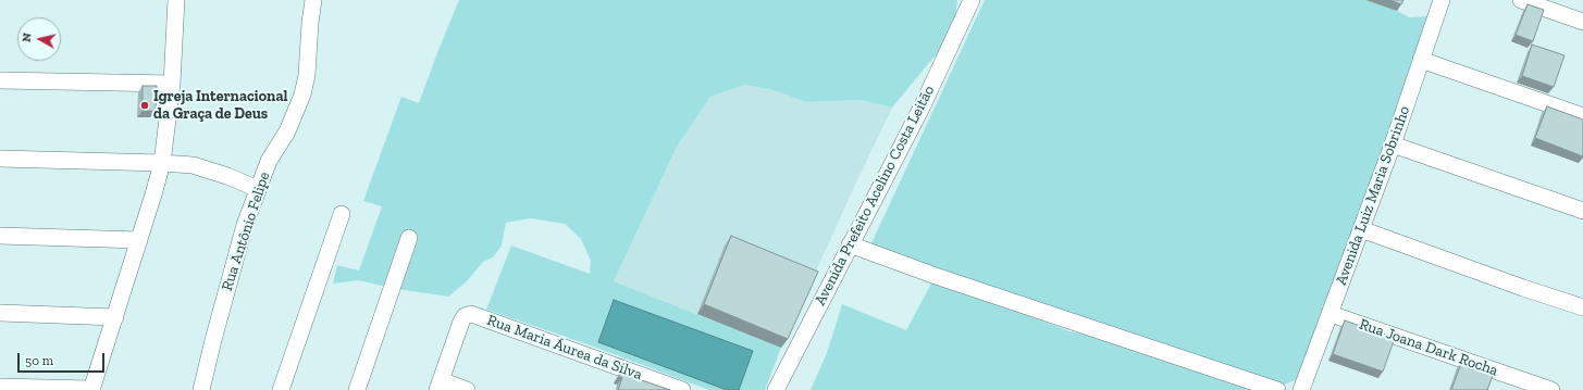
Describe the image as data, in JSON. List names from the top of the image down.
{
  "streets": {
    "street": [
      "Avenida Prefeito Acelino Costa Leitão",
      "Avenida Luiz Maria Sobrinho",
      "Rua Antônio Felipe",
      "Rua Maria Áurea da Silva",
      "Rua Joana Dark Rocha"
    ]
  },
  "crossings": [
    ["Avenida Luiz Maria Sobrinho", "Rua Joana Dark Rocha"]
  ],
  "places": ["Igreja Internacional da Graça de Deus"],
  "scale_bar": "50 m",
  "north": "left"
}
